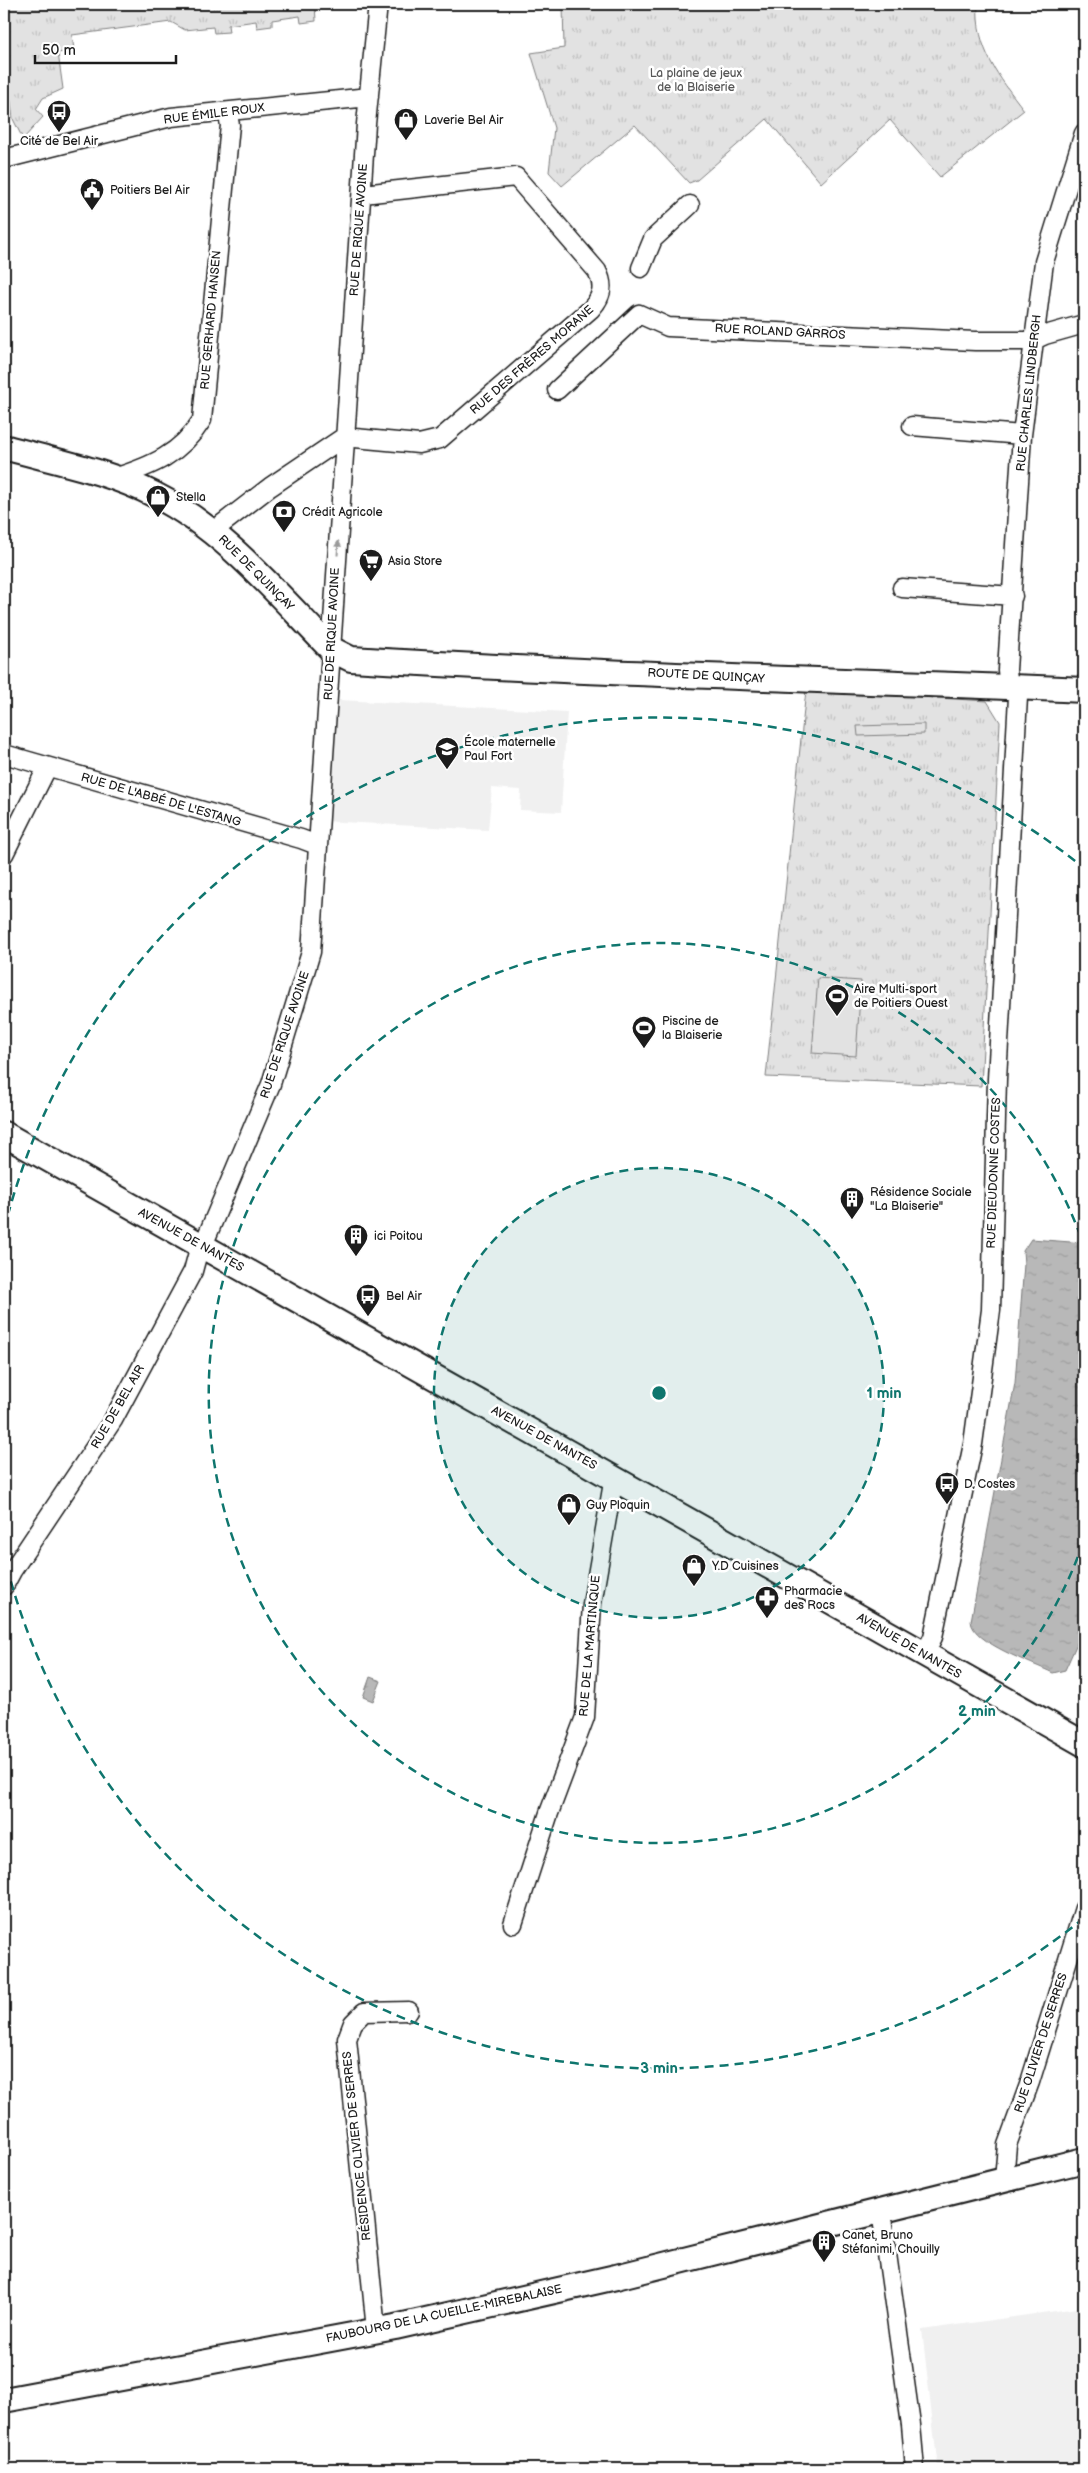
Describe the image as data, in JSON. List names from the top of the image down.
{
  "streets": {
    "street": [
      "RUE ÉMILE ROUX",
      "RUE DE RIQUE AVOINE",
      "RUE GERHARD HANSEN",
      "RUE ROLAND GARROS",
      "RUE DES FRÈRES MORANE",
      "RUE CHARLES LINDBERGH",
      "RUE DE QUINÇAY",
      "ROUTE DE QUINÇAY",
      "RUE DE L'ABBÉ DE L'ESTANG",
      "RUE DIEUDONNÉ COSTES",
      "AVENUE DE NANTES",
      "RUE DE BEL AIR",
      "RUE DE LA MARTINIQUE",
      "RUE OLIVIER DE SERRES",
      "RÉSIDENCE OLIVIER DE SERRES",
      "FAUBOURG DE LA CUEILLE-MIREBALAISE"
    ]
  },
  "crossings": [
    ["RUE ÉMILE ROUX", "RUE DE RIQUE AVOINE"],
    ["RUE ÉMILE ROUX", "RUE GERHARD HANSEN"],
    ["RUE DE RIQUE AVOINE", "RUE DES FRÈRES MORANE"],
    ["RUE DE RIQUE AVOINE", "RUE DE QUINÇAY"],
    ["RUE DE RIQUE AVOINE", "ROUTE DE QUINÇAY"],
    ["RUE DE RIQUE AVOINE", "RUE DE L'ABBÉ DE L'ESTANG"],
    ["RUE DE RIQUE AVOINE", "AVENUE DE NANTES"],
    ["RUE DE RIQUE AVOINE", "RUE DE BEL AIR"],
    ["RUE GERHARD HANSEN", "RUE DE QUINÇAY"],
    ["RUE ROLAND GARROS", "RUE CHARLES LINDBERGH"],
    ["RUE CHARLES LINDBERGH", "ROUTE DE QUINÇAY"],
    ["RUE CHARLES LINDBERGH", "RUE DIEUDONNÉ COSTES"],
    ["RUE DE QUINÇAY", "ROUTE DE QUINÇAY"],
    ["ROUTE DE QUINÇAY", "RUE DIEUDONNÉ COSTES"],
    ["RUE DIEUDONNÉ COSTES", "AVENUE DE NANTES"],
    ["AVENUE DE NANTES", "RUE DE BEL AIR"],
    ["AVENUE DE NANTES", "RUE DE LA MARTINIQUE"],
    ["RUE OLIVIER DE SERRES", "FAUBOURG DE LA CUEILLE-MIREBALAISE"],
    ["RÉSIDENCE OLIVIER DE SERRES", "FAUBOURG DE LA CUEILLE-MIREBALAISE"]
  ],
  "parks": ["La plaine de jeux de la Blaiserie"],
  "places": {
    "bus stop": ["Cité de Bel Air", "Bel Air", "D. Costes"],
    "shop": [
      "Laverie Bel Air",
      "Stella",
      "Guy Ploquin",
      "Y.D Cuisines"
    ],
    "public building": ["Poitiers Bel Air"],
    "bank": ["Crédit Agricole"],
    "supermarket": ["Asia Store"],
    "school or university": ["École maternelle Paul Fort"],
    "sports": ["Aire Multi-sport de Poitiers Ouest", "Piscine de la Blaiserie"],
    "building": ["Résidence Sociale \"La Blaiserie\"", "ici Poitou", "Canet, Bruno Stéfanimi, Chouilly"],
    "pharmacy": ["Pharmacie des Rocs"]
  },
  "scale_bar": "50 m",
  "rings": ["1 min", "2 min", "3 min"]
}
